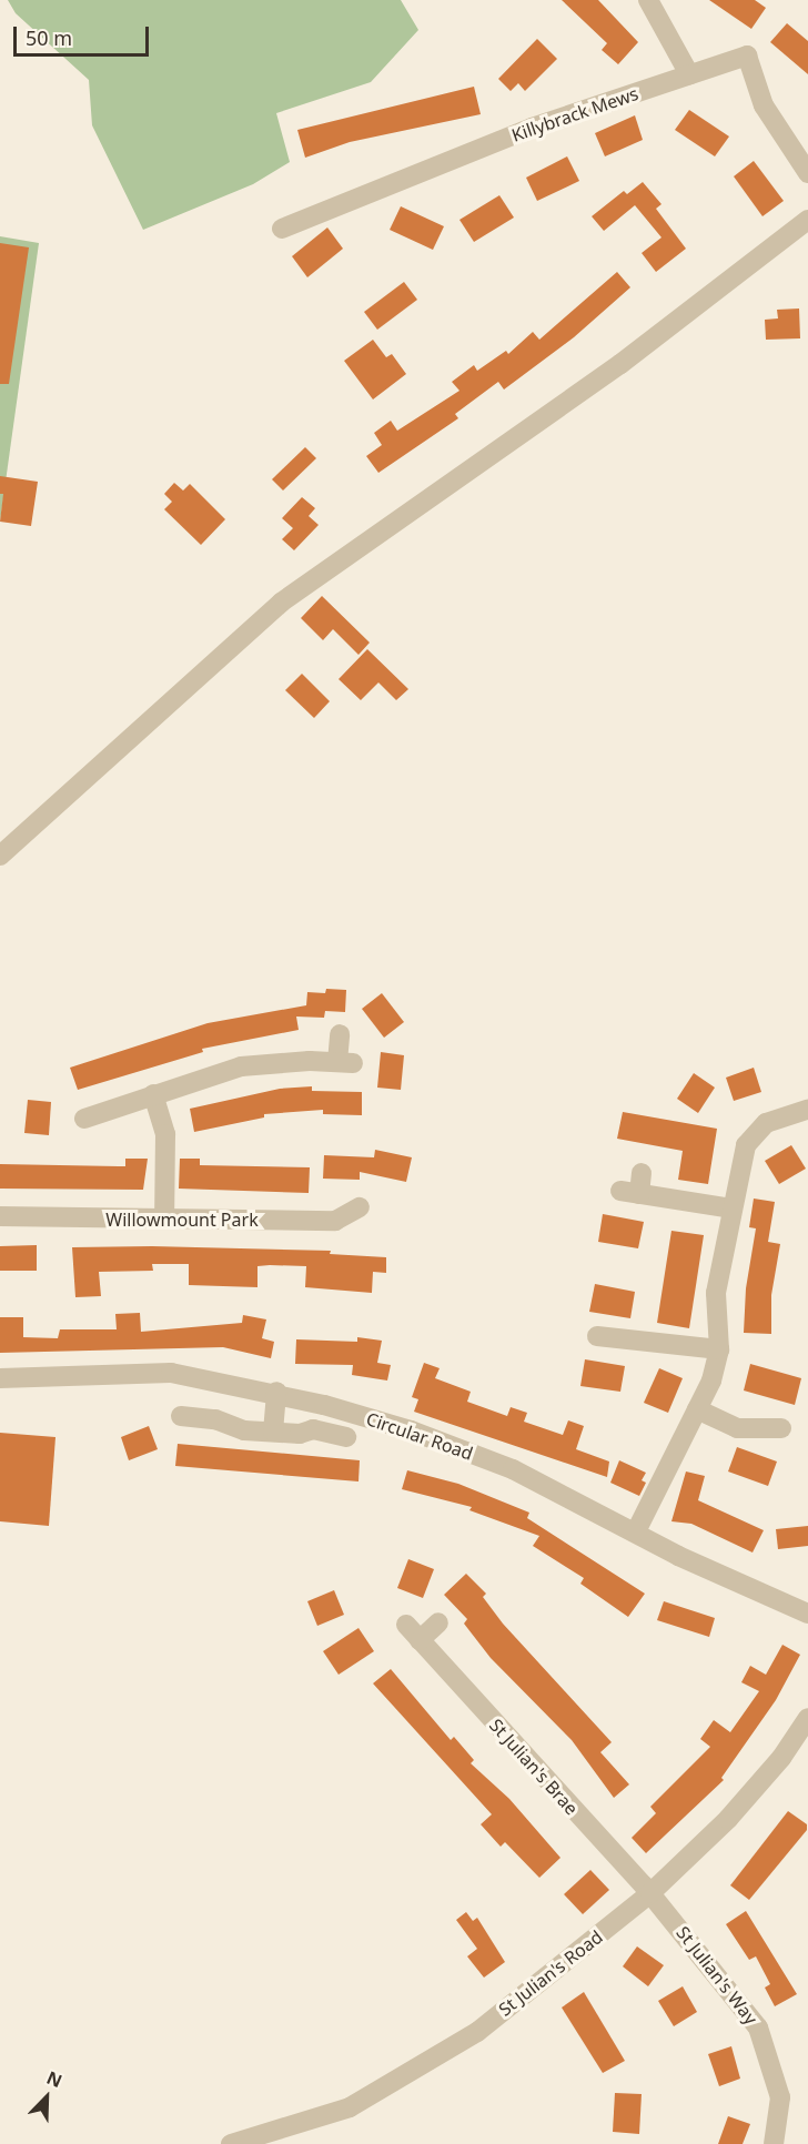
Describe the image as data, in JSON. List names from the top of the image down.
{
  "streets": {
    "street": [
      "Killybrack Mews",
      "Willowmount Park",
      "Circular Road",
      "St Julian's Brae",
      "St Julian's Road",
      "St Julian's Way"
    ]
  },
  "crossings": [
    ["St Julian's Brae", "St Julian's Road"],
    ["St Julian's Brae", "St Julian's Way"],
    ["St Julian's Road", "St Julian's Way"]
  ],
  "scale_bar": "50 m",
  "north": "top right"
}
